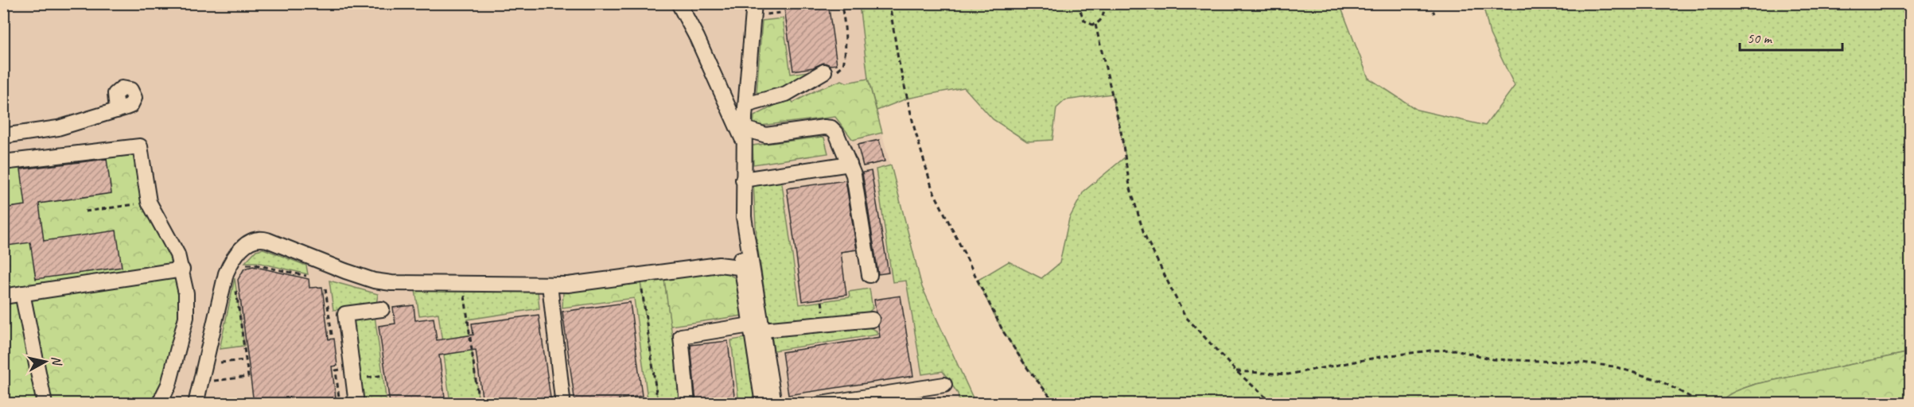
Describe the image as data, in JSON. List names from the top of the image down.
{
  "scale_bar": "50 m",
  "north": "right"
}
